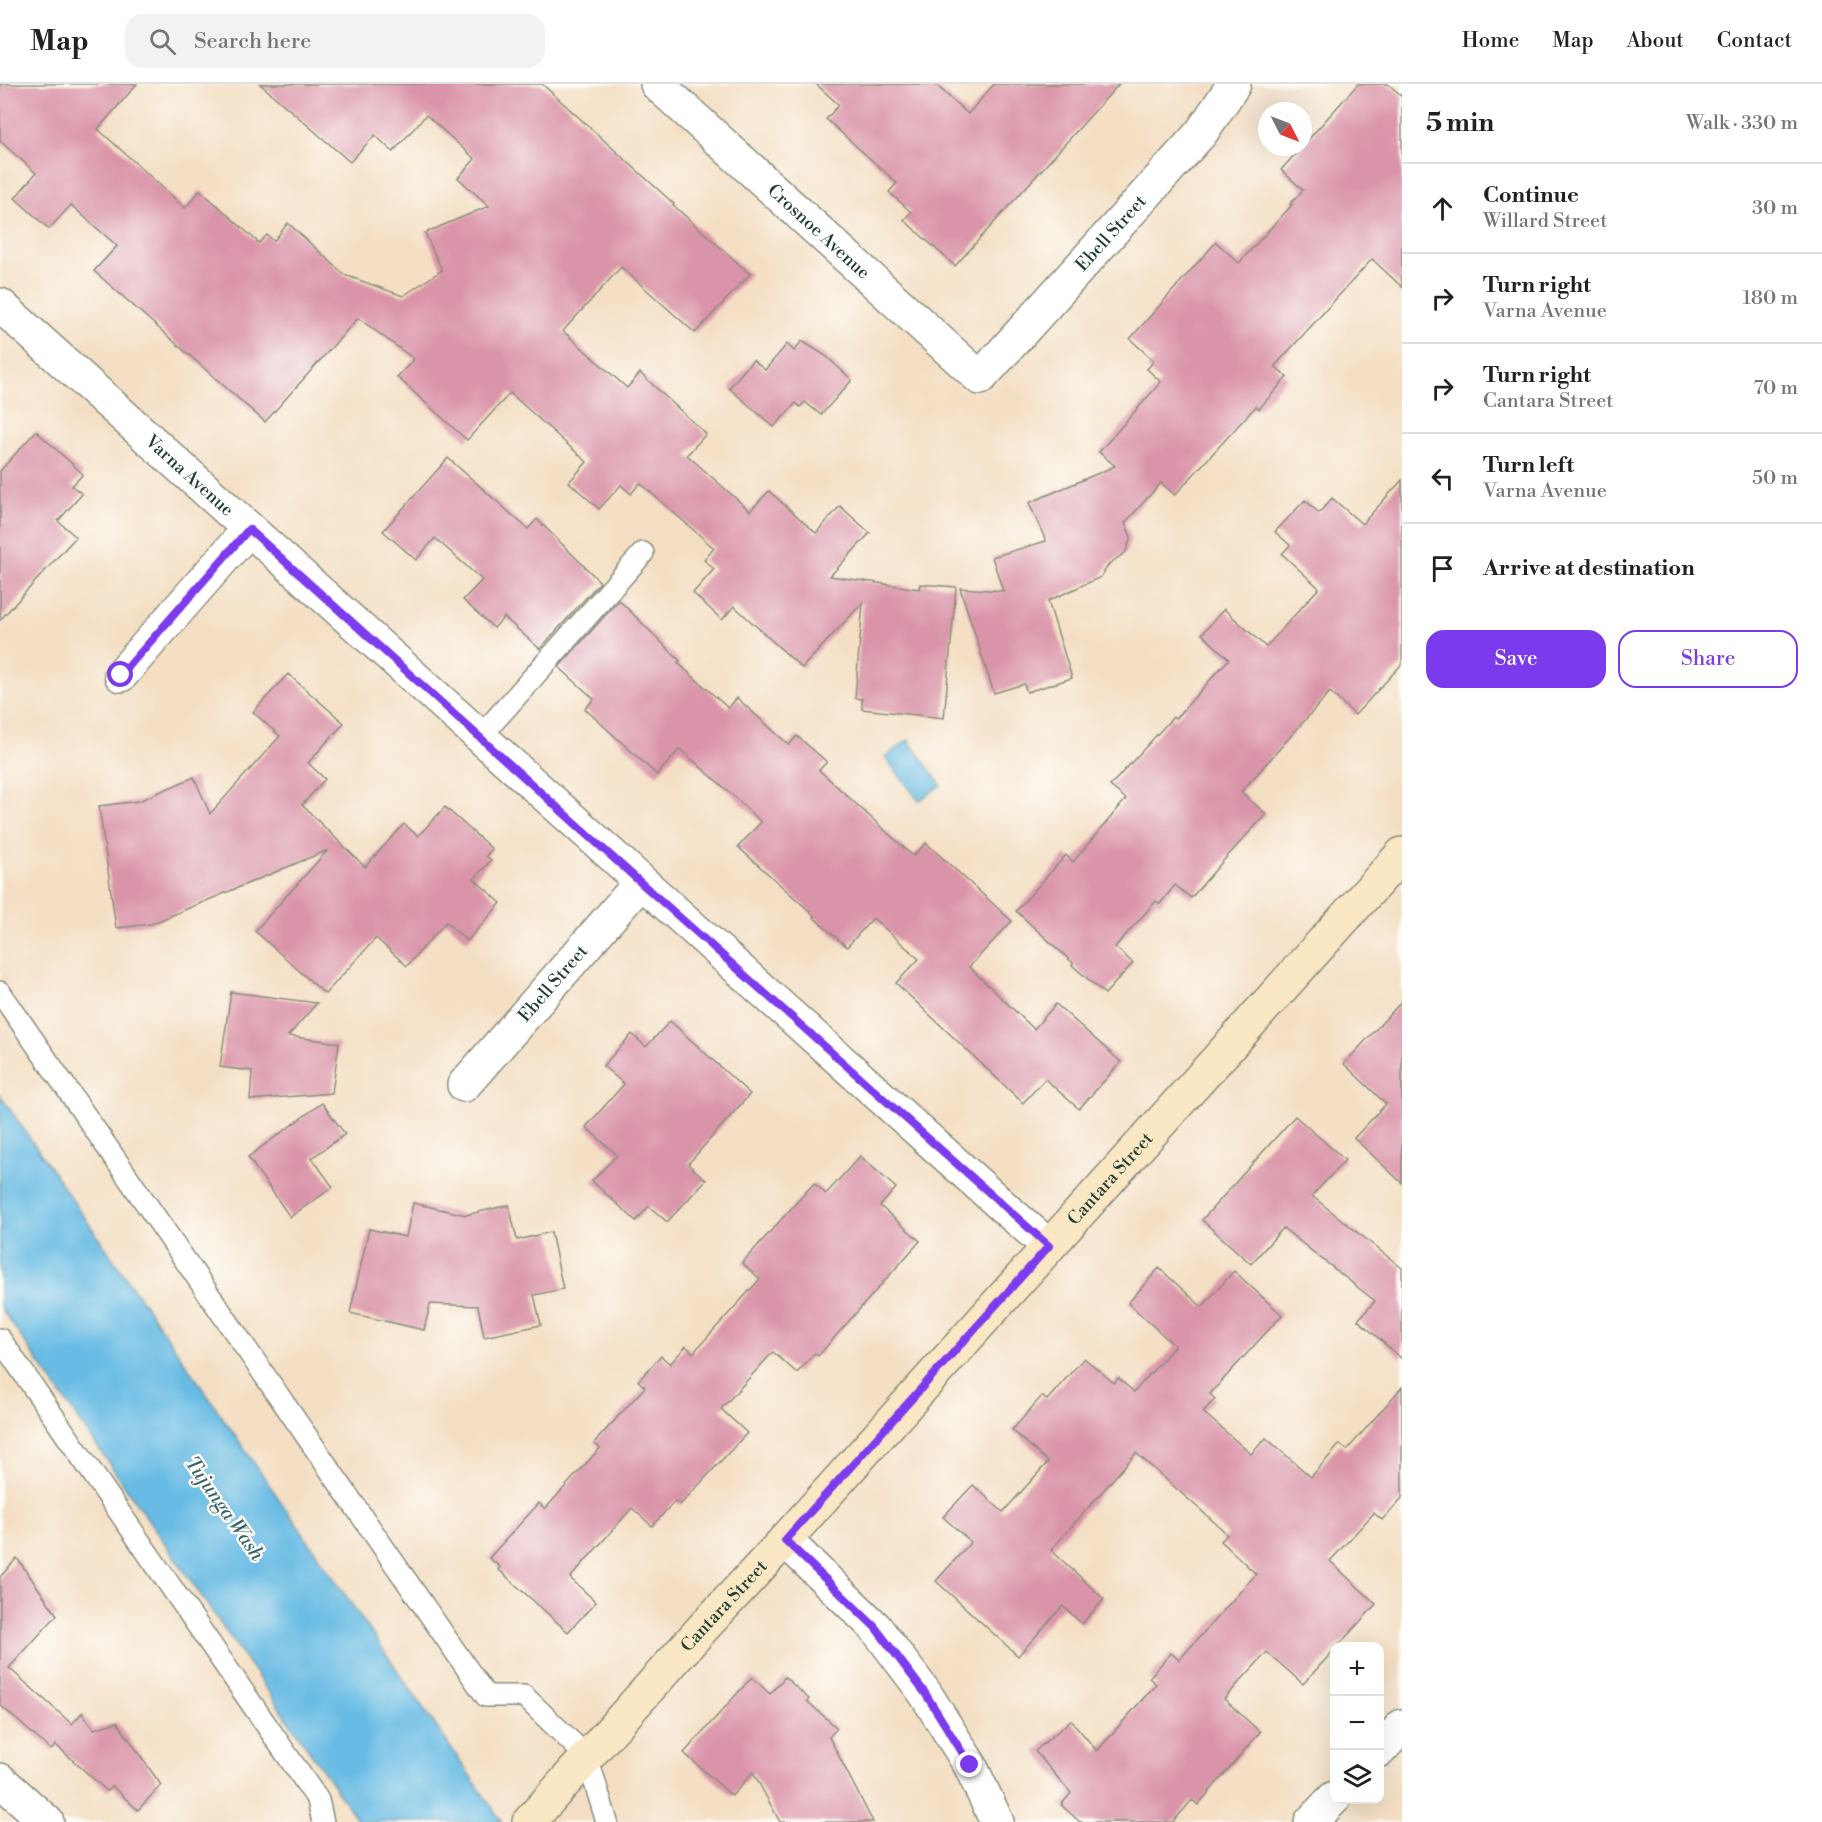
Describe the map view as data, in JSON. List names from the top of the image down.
{
  "streets": {
    "street": [
      "Crosnoe Avenue",
      "Ebell Street",
      "Varna Avenue",
      "Cantara Street"
    ]
  },
  "crossings": [
    ["Crosnoe Avenue", "Ebell Street"],
    ["Ebell Street", "Varna Avenue"],
    ["Varna Avenue", "Cantara Street"]
  ],
  "water": ["Tujunga Wash"],
  "north": "bottom right",
  "page": {
    "header": "Map",
    "search": "Search here",
    "nav": [
      "Home",
      "Map",
      "About",
      "Contact"
    ],
    "heading": ["5 min", "Walk · 330 m"],
    "list": [
      ["Continue", "Willard Street", "30 m"],
      ["Turn right", "Varna Avenue", "180 m"],
      ["Turn right", "Cantara Street", "70 m"],
      ["Turn left", "Varna Avenue", "50 m"],
      "Arrive at destination"
    ],
    "buttons": ["Save", "Share"],
    "map_buttons": ["+", "−"]
  }
}
